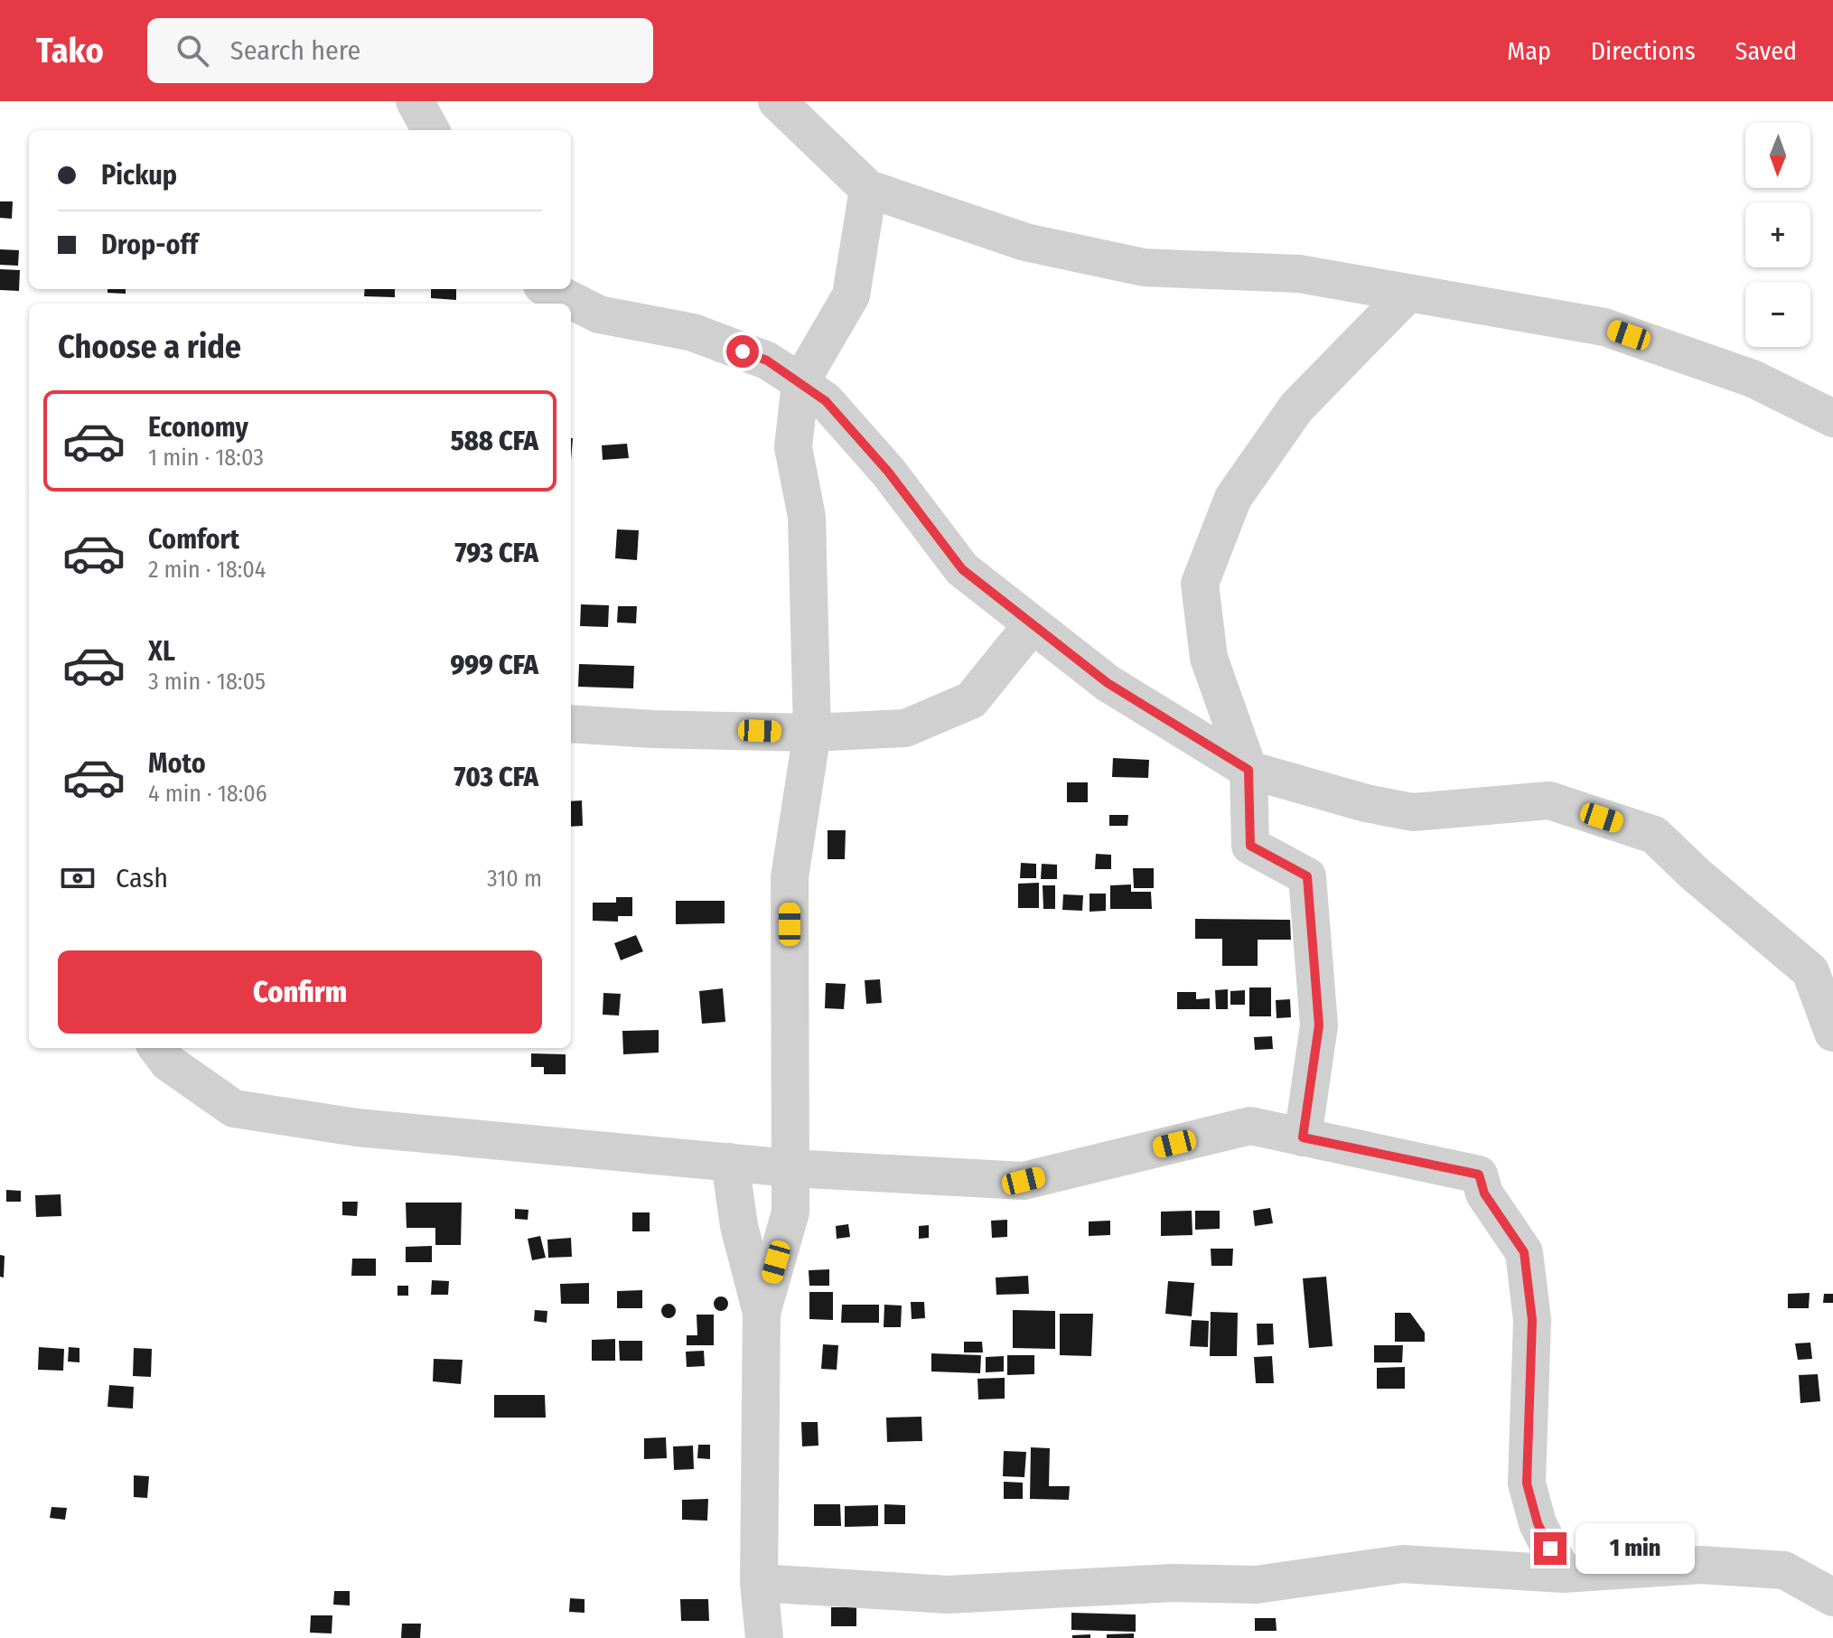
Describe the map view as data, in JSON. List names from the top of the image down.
{
  "north": "bottom",
  "page": {
    "header": "Tako",
    "search": "Search here",
    "nav": ["Map", "Directions", "Saved"],
    "map_buttons": ["+", "−"],
    "banner": ["Pickup", "Drop-off"],
    "heading": "Choose a ride",
    "list": [
      {
        "name": "Economy",
        "note": "1 min · 18:03",
        "value": "588 CFA"
      },
      {
        "name": "Comfort",
        "note": "2 min · 18:04",
        "value": "793 CFA"
      },
      {
        "name": "XL",
        "note": "3 min · 18:05",
        "value": "999 CFA"
      },
      {
        "name": "Moto",
        "note": "4 min · 18:06",
        "value": "703 CFA"
      }
    ],
    "pay": ["Cash", "310 m"],
    "buttons": "Confirm",
    "bubble": "1 min"
  }
}
